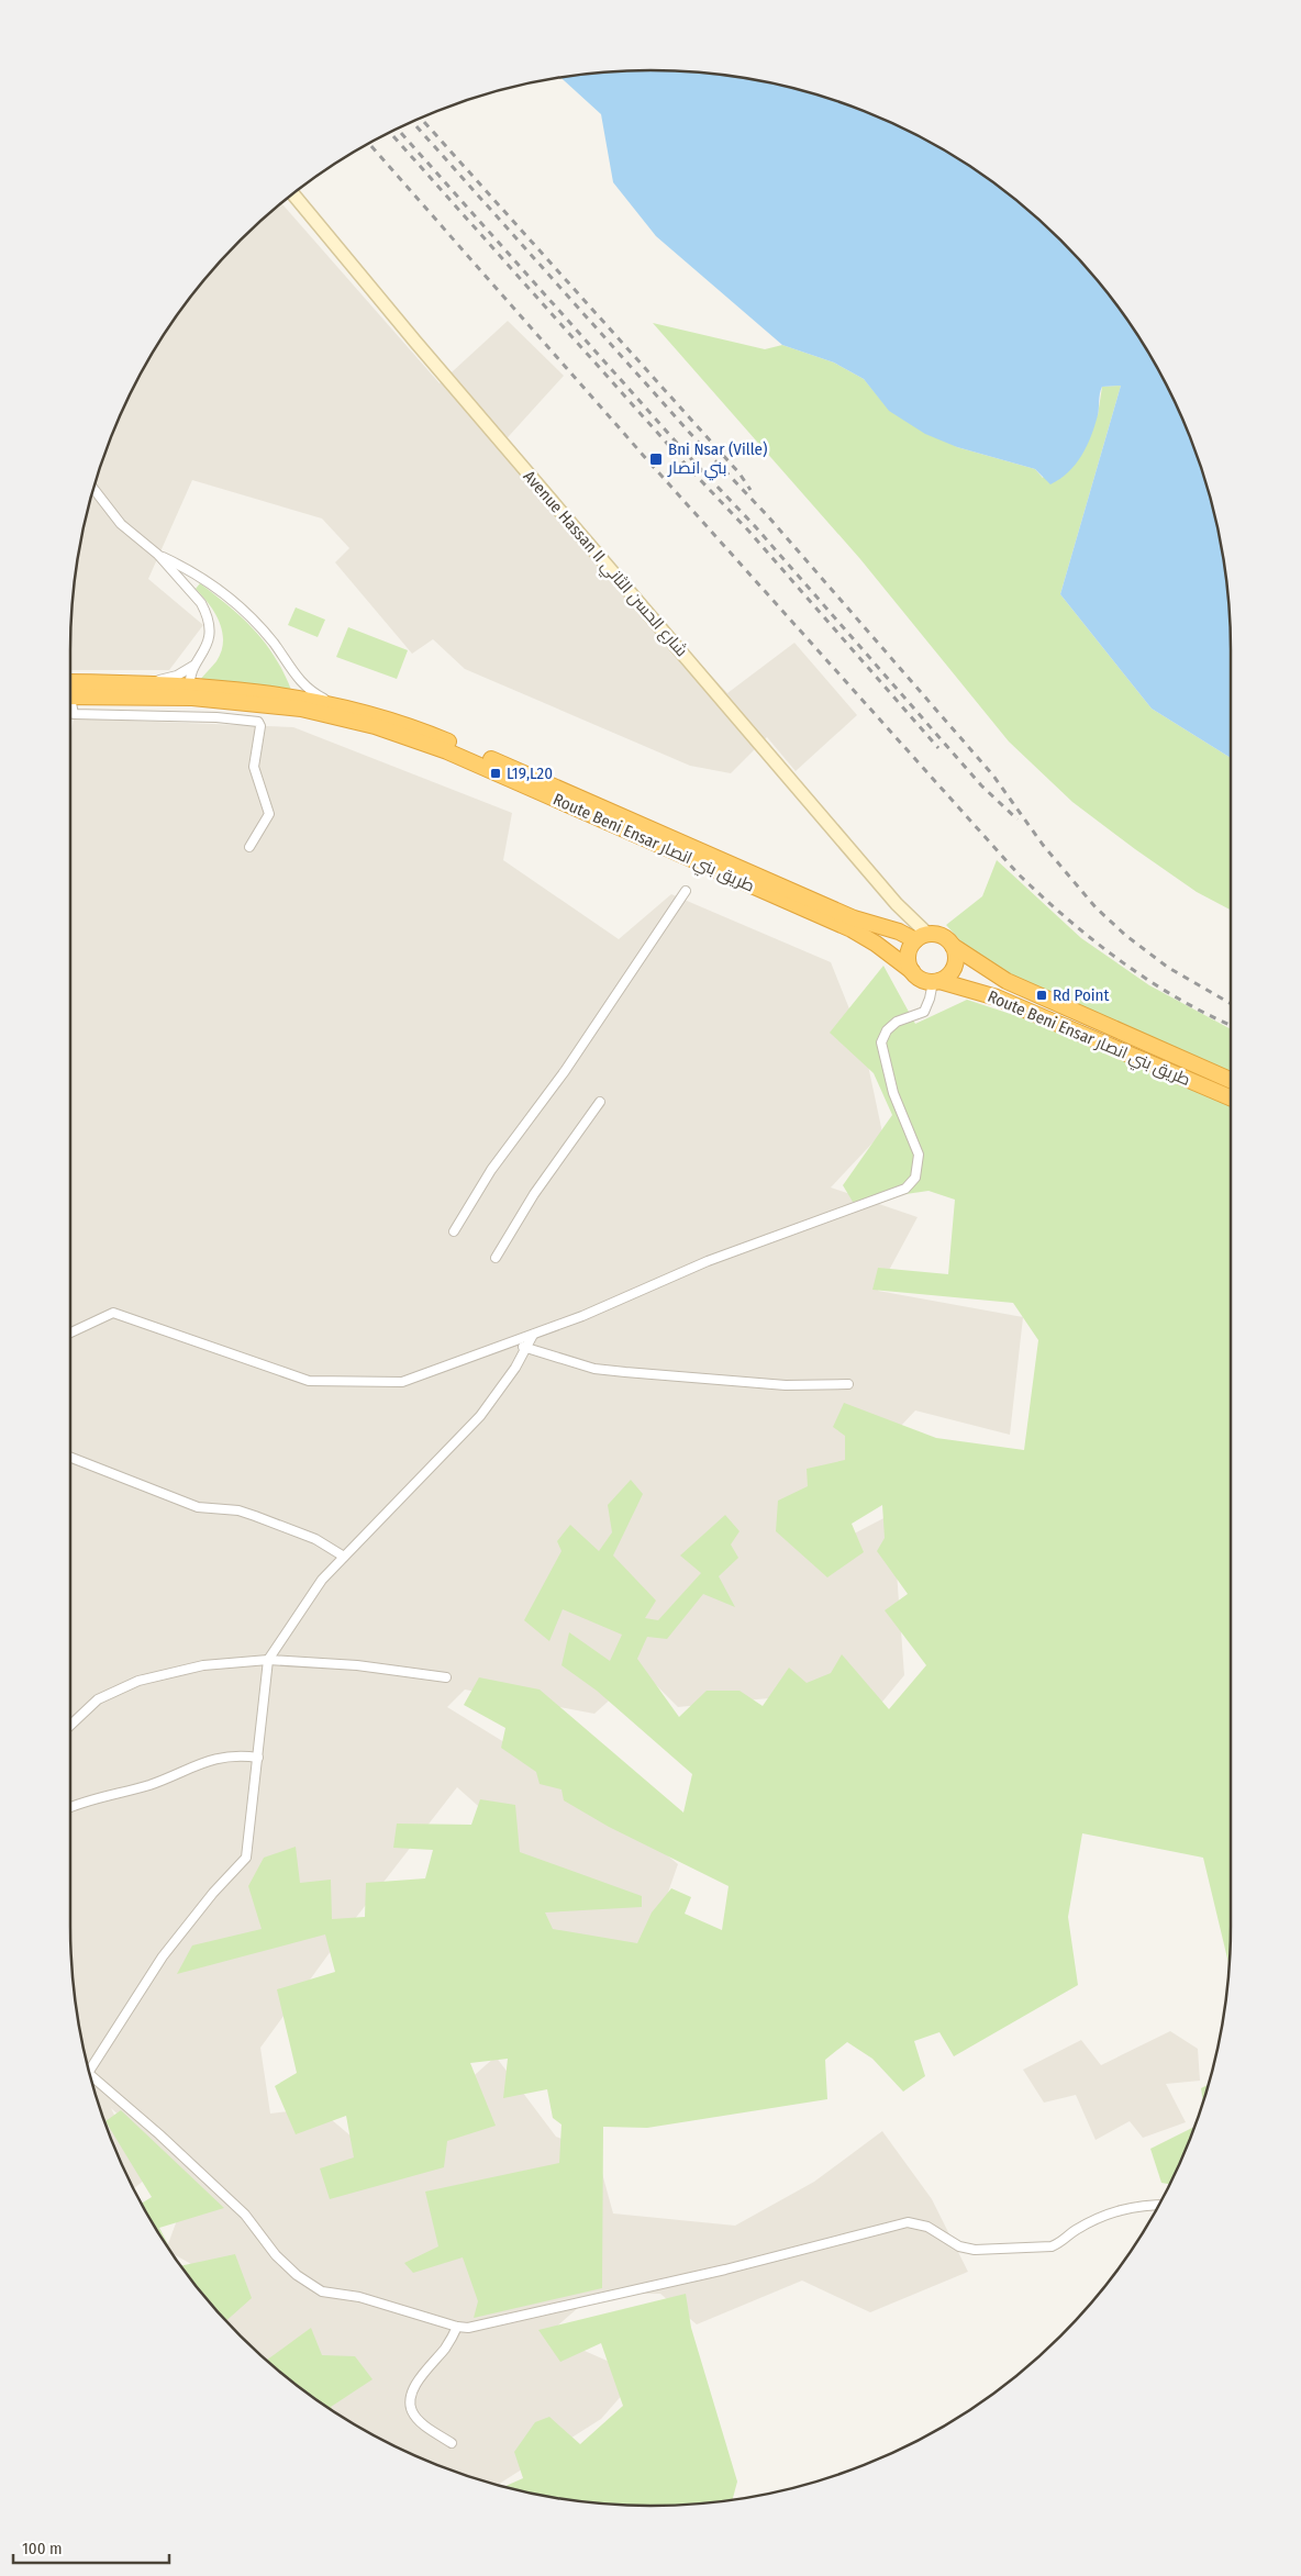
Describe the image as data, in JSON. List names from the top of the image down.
{
  "streets": {
    "highway": ["Route Beni Ensar طريق بني انصار"],
    "street": ["Avenue Hassan II شارع الحسن الثاني"]
  },
  "crossings": [
    ["Avenue Hassan II شارع الحسن الثاني", "Route Beni Ensar طريق بني انصار"]
  ],
  "places": {
    "transit": ["Bni Nsar (Ville) بني انصار", "L19,L20", "Rd Point"]
  },
  "scale_bar": "100 m"
}
